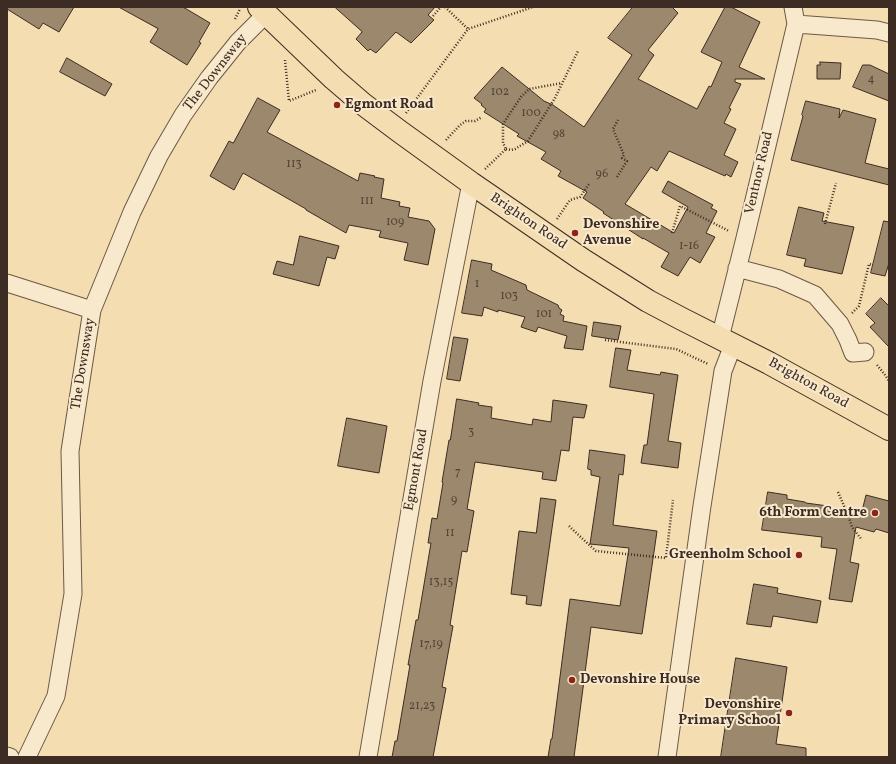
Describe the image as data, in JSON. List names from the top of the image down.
{
  "streets": {
    "main road": ["Brighton Road"],
    "street": ["The Downsway", "Ventnor Road", "Egmont Road"]
  },
  "crossings": [
    ["The Downsway", "Brighton Road"],
    ["Ventnor Road", "Brighton Road"],
    ["Brighton Road", "Egmont Road"]
  ],
  "places": [
    "Egmont Road",
    "Devonshire Avenue",
    "6th Form Centre",
    "Greenholm School",
    "Devonshire House",
    "Devonshire Primary School"
  ],
  "house_numbers": [
    "4",
    "102",
    "100",
    "98",
    "113",
    "96",
    "111",
    "109",
    "1-16",
    "1",
    "103",
    "101",
    "3",
    "7",
    "9",
    "11",
    "13,15",
    "17,19",
    "21,23"
  ]
}
